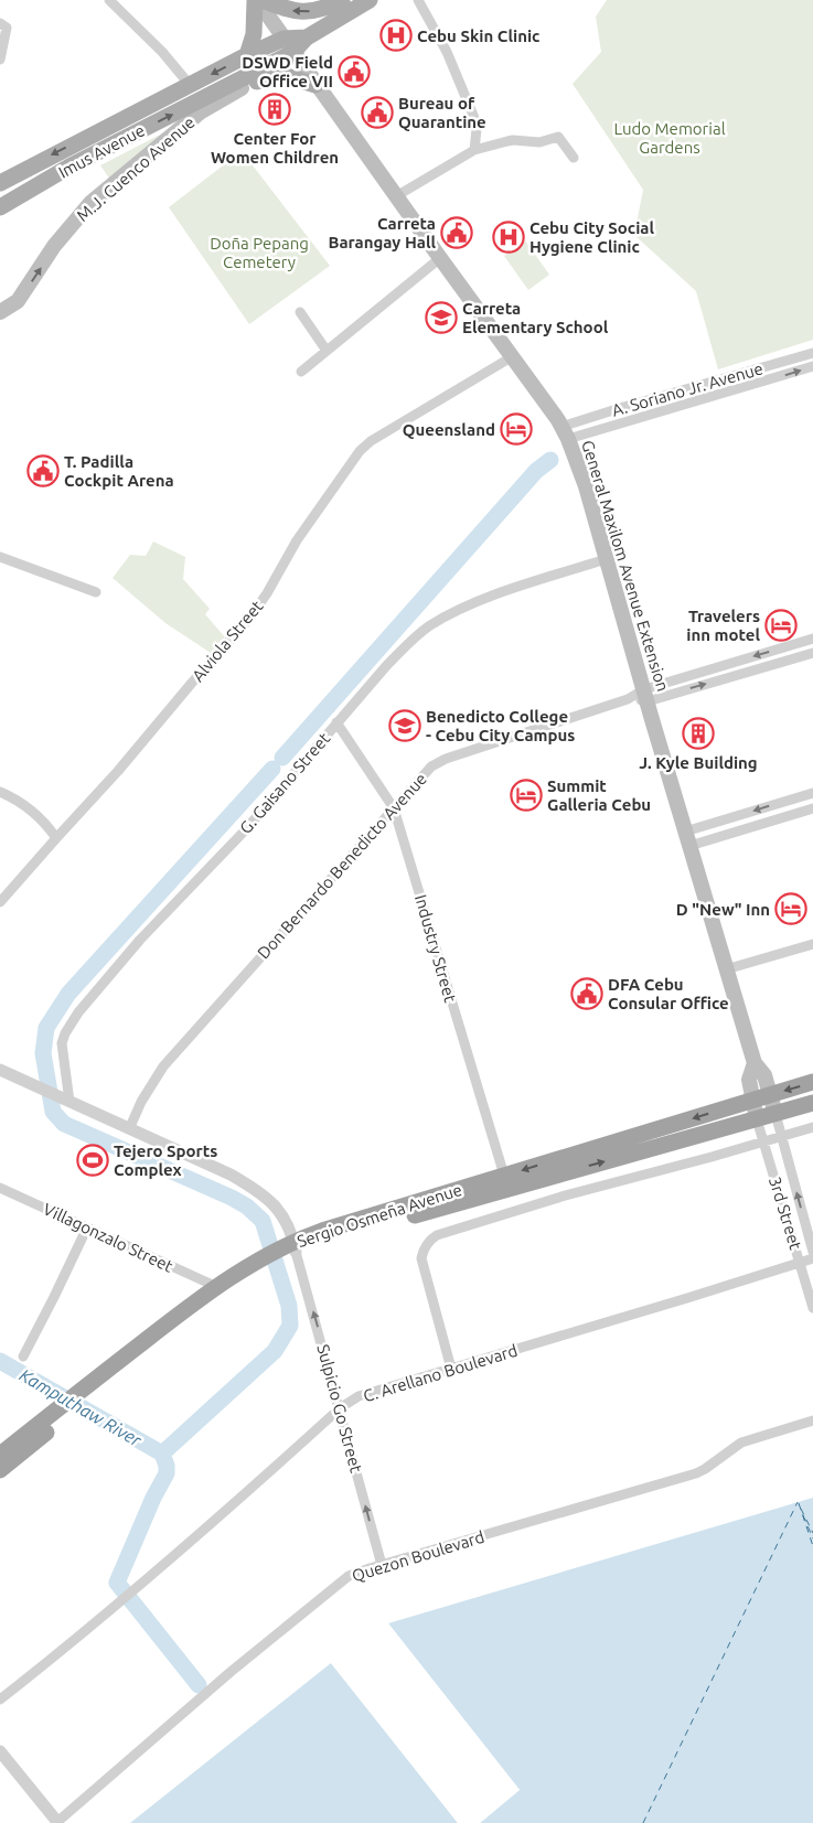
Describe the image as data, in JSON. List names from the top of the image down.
{
  "streets": {
    "highway": ["Sergio Osmeña Avenue"],
    "main road": ["Imus Avenue", "M.J. Cuenco Avenue", "General Maxilom Avenue Extension"],
    "street": [
      "A. Soriano Jr. Avenue",
      "Alviola Street",
      "G. Gaisano Street",
      "Don Bernardo Benedicto Avenue",
      "Industry Street",
      "3rd Street",
      "Villagonzalo Street",
      "C. Arellano Boulevard",
      "Sulpicio Go Street",
      "Quezon Boulevard"
    ]
  },
  "crossings": [
    ["Imus Avenue", "General Maxilom Avenue Extension"],
    ["A. Soriano Jr. Avenue", "General Maxilom Avenue Extension"],
    ["General Maxilom Avenue Extension", "Alviola Street"],
    ["General Maxilom Avenue Extension", "G. Gaisano Street"],
    ["General Maxilom Avenue Extension", "Don Bernardo Benedicto Avenue"],
    ["General Maxilom Avenue Extension", "3rd Street"],
    ["General Maxilom Avenue Extension", "Sergio Osmeña Avenue"],
    ["G. Gaisano Street", "Industry Street"],
    ["Don Bernardo Benedicto Avenue", "Industry Street"],
    ["Industry Street", "Sergio Osmeña Avenue"],
    ["3rd Street", "Sergio Osmeña Avenue"],
    ["3rd Street", "C. Arellano Boulevard"],
    ["Sergio Osmeña Avenue", "Villagonzalo Street"],
    ["Sergio Osmeña Avenue", "Sulpicio Go Street"],
    ["C. Arellano Boulevard", "Sulpicio Go Street"],
    ["Sulpicio Go Street", "Quezon Boulevard"]
  ],
  "one_way": ["M.J. Cuenco Avenue", "Sulpicio Go Street"],
  "water": ["Kamputhaw River"],
  "parks": ["Ludo Memorial Gardens", "Doña Pepang Cemetery"],
  "places": {
    "hospital": ["Cebu Skin Clinic", "Cebu City Social Hygiene Clinic"],
    "public building": [
      "DSWD Field Office VII",
      "Bureau of Quarantine",
      "Carreta Barangay Hall",
      "T. Padilla Cockpit Arena",
      "DFA Cebu Consular Office"
    ],
    "building": ["Center For Women Children", "J. Kyle Building"],
    "school or university": ["Carreta Elementary School", "Benedicto College - Cebu City Campus"],
    "hotel": [
      "Queensland",
      "Travelers inn motel",
      "Summit Galleria Cebu",
      "D \"New\" Inn"
    ],
    "sports": ["Tejero Sports Complex"]
  }
}
